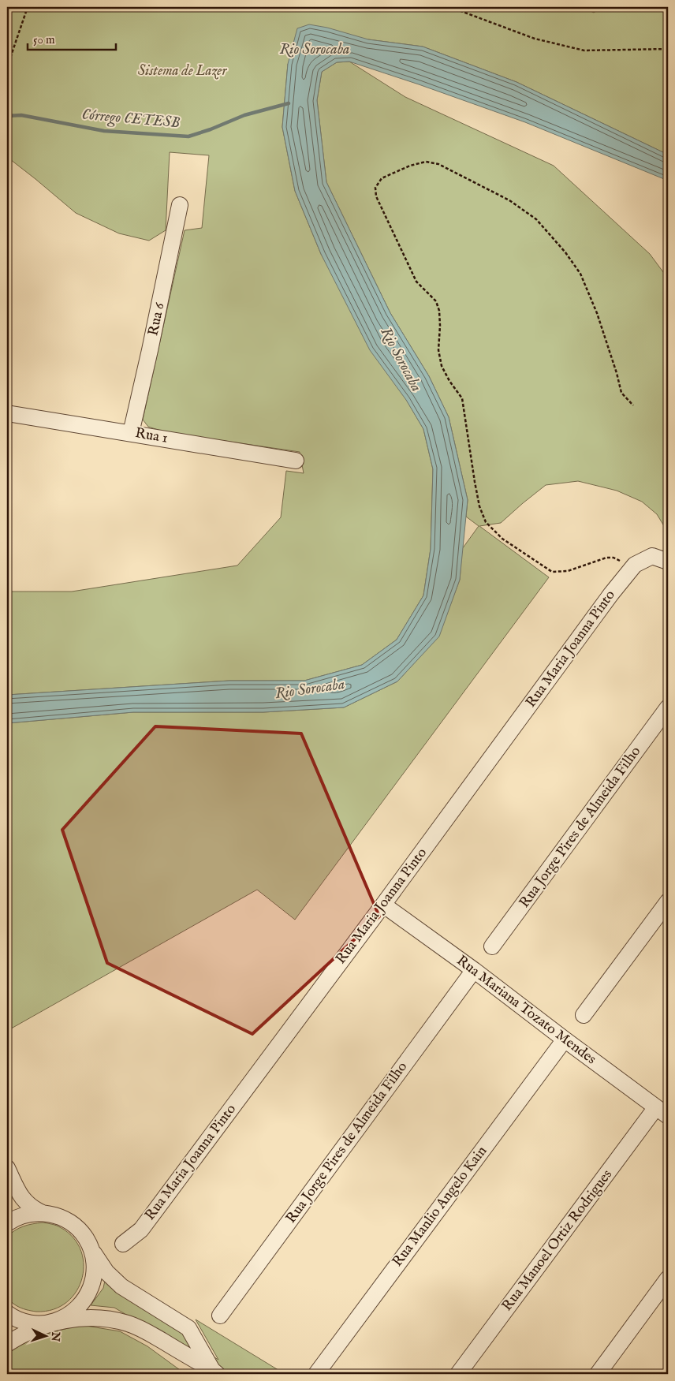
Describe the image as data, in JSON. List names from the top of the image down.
{
  "streets": {
    "street": [
      "Rua 6",
      "Rua 1",
      "Rua Maria Joanna Pinto",
      "Rua Jorge Pires de Almeida Filho",
      "Rua Mariana Tozato Mendes",
      "Rua Manlio Angelo Kain",
      "Rua Manoel Ortiz Rodrigues"
    ]
  },
  "crossings": [
    ["Rua 6", "Rua 1"],
    ["Rua Maria Joanna Pinto", "Rua Mariana Tozato Mendes"],
    ["Rua Jorge Pires de Almeida Filho", "Rua Mariana Tozato Mendes"],
    ["Rua Mariana Tozato Mendes", "Rua Manlio Angelo Kain"],
    ["Rua Mariana Tozato Mendes", "Rua Manoel Ortiz Rodrigues"]
  ],
  "water": ["Rio Sorocaba", "Córrego CETESB"],
  "parks": ["Sistema de Lazer"],
  "scale_bar": "50 m",
  "north": "right"
}
